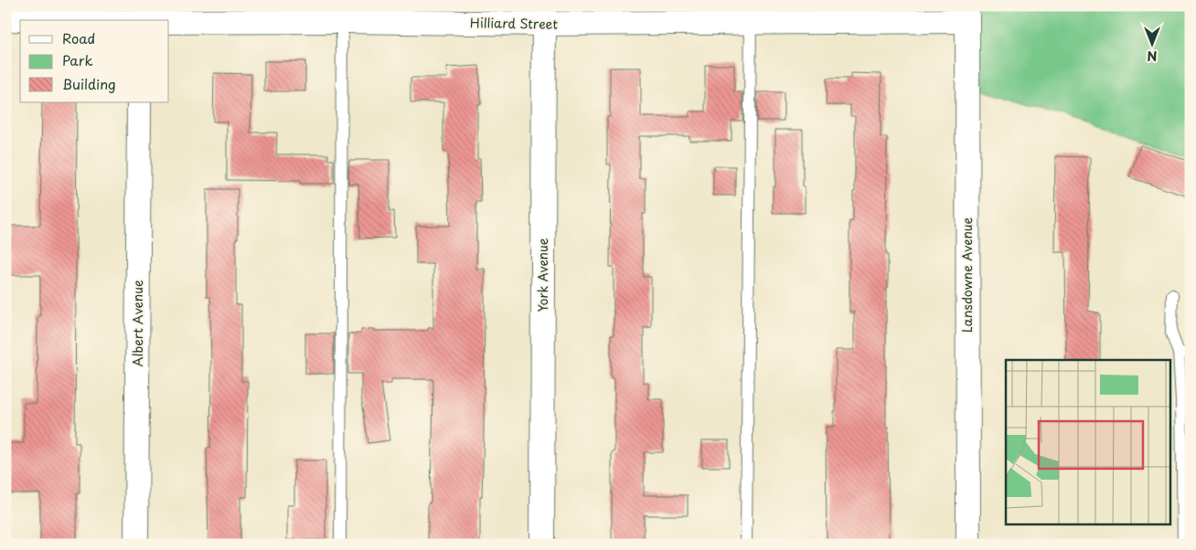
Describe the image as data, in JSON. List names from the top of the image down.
{
  "streets": {
    "street": [
      "Hilliard Street",
      "York Avenue",
      "Lansdowne Avenue",
      "Albert Avenue"
    ]
  },
  "crossings": [
    ["Hilliard Street", "York Avenue"],
    ["Hilliard Street", "Lansdowne Avenue"]
  ],
  "legend": ["Road", "Park", "Building"],
  "north": "bottom"
}
